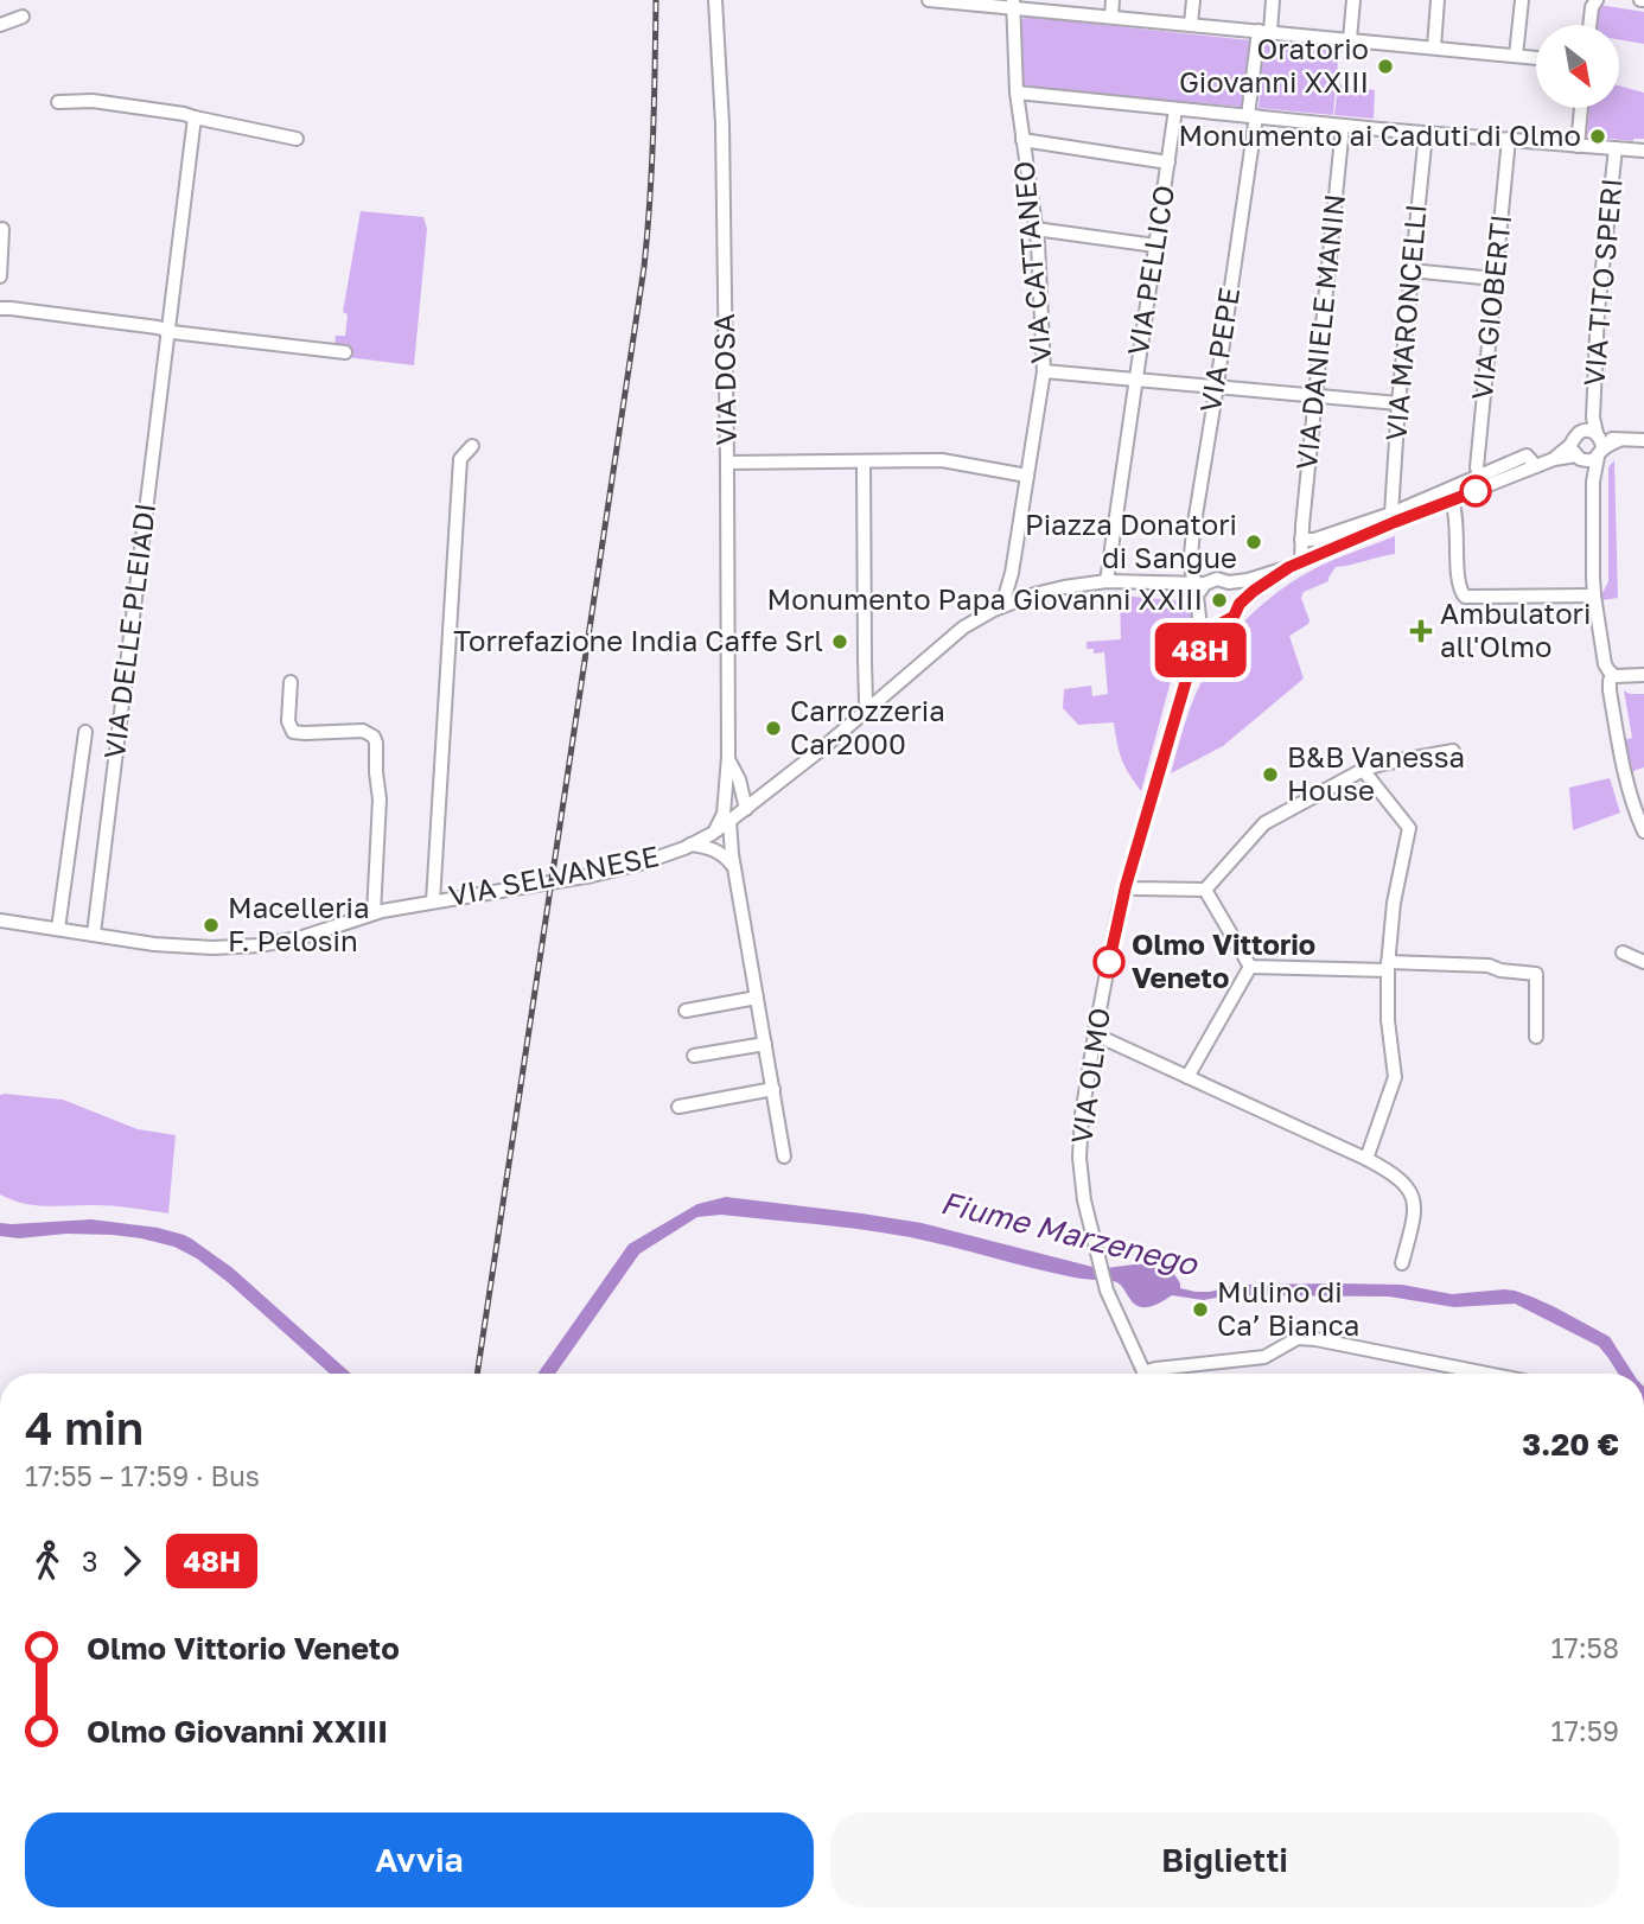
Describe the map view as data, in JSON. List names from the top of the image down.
{
  "streets": {
    "street": [
      "VIA CATTANEO",
      "VIA PELLICO",
      "VIA TITO SPERI",
      "VIA GIOBERTI",
      "VIA MARONCELLI",
      "VIA DANIELE MANIN",
      "VIA PEPE",
      "VIA DOSA",
      "VIA DELLE PLEIADI",
      "VIA SELVANESE",
      "VIA OLMO"
    ]
  },
  "crossings": [
    ["VIA CATTANEO", "VIA PELLICO"],
    ["VIA CATTANEO", "VIA SELVANESE"],
    ["VIA PELLICO", "VIA MARONCELLI"],
    ["VIA PELLICO", "VIA DANIELE MANIN"],
    ["VIA PELLICO", "VIA PEPE"],
    ["VIA PELLICO", "VIA SELVANESE"],
    ["VIA TITO SPERI", "VIA OLMO"],
    ["VIA GIOBERTI", "VIA OLMO"],
    ["VIA MARONCELLI", "VIA OLMO"],
    ["VIA DANIELE MANIN", "VIA OLMO"],
    ["VIA PEPE", "VIA SELVANESE"],
    ["VIA PEPE", "VIA OLMO"],
    ["VIA DOSA", "VIA SELVANESE"],
    ["VIA DELLE PLEIADI", "VIA SELVANESE"],
    ["VIA SELVANESE", "VIA OLMO"]
  ],
  "water": ["Fiume Marzenego"],
  "places": {
    "other": [
      "Oratorio Giovanni XXIII",
      "Monumento ai Caduti di Olmo",
      "Piazza Donatori di Sangue",
      "Monumento Papa Giovanni XXIII",
      "Torrefazione India Caffe Srl",
      "Carrozzeria Car2000",
      "B&B Vanessa House",
      "Macelleria F. Pelosin",
      "Olmo Vittorio Veneto",
      "Mulino di Ca’ Bianca"
    ],
    "health": ["Ambulatori all'Olmo"]
  },
  "lines": ["bus line 48H"],
  "north": "bottom right",
  "page": {
    "on_map": "48H",
    "heading": ["4 min", "17:55 – 17:59 · Bus", "3.20 €"],
    "legs": ["3", "48H"],
    "list": [
      {
        "name": "Olmo Vittorio Veneto",
        "value": "17:58"
      },
      {
        "name": "Olmo Giovanni XXIII",
        "value": "17:59"
      }
    ],
    "buttons": ["Avvia", "Biglietti"]
  }
}
